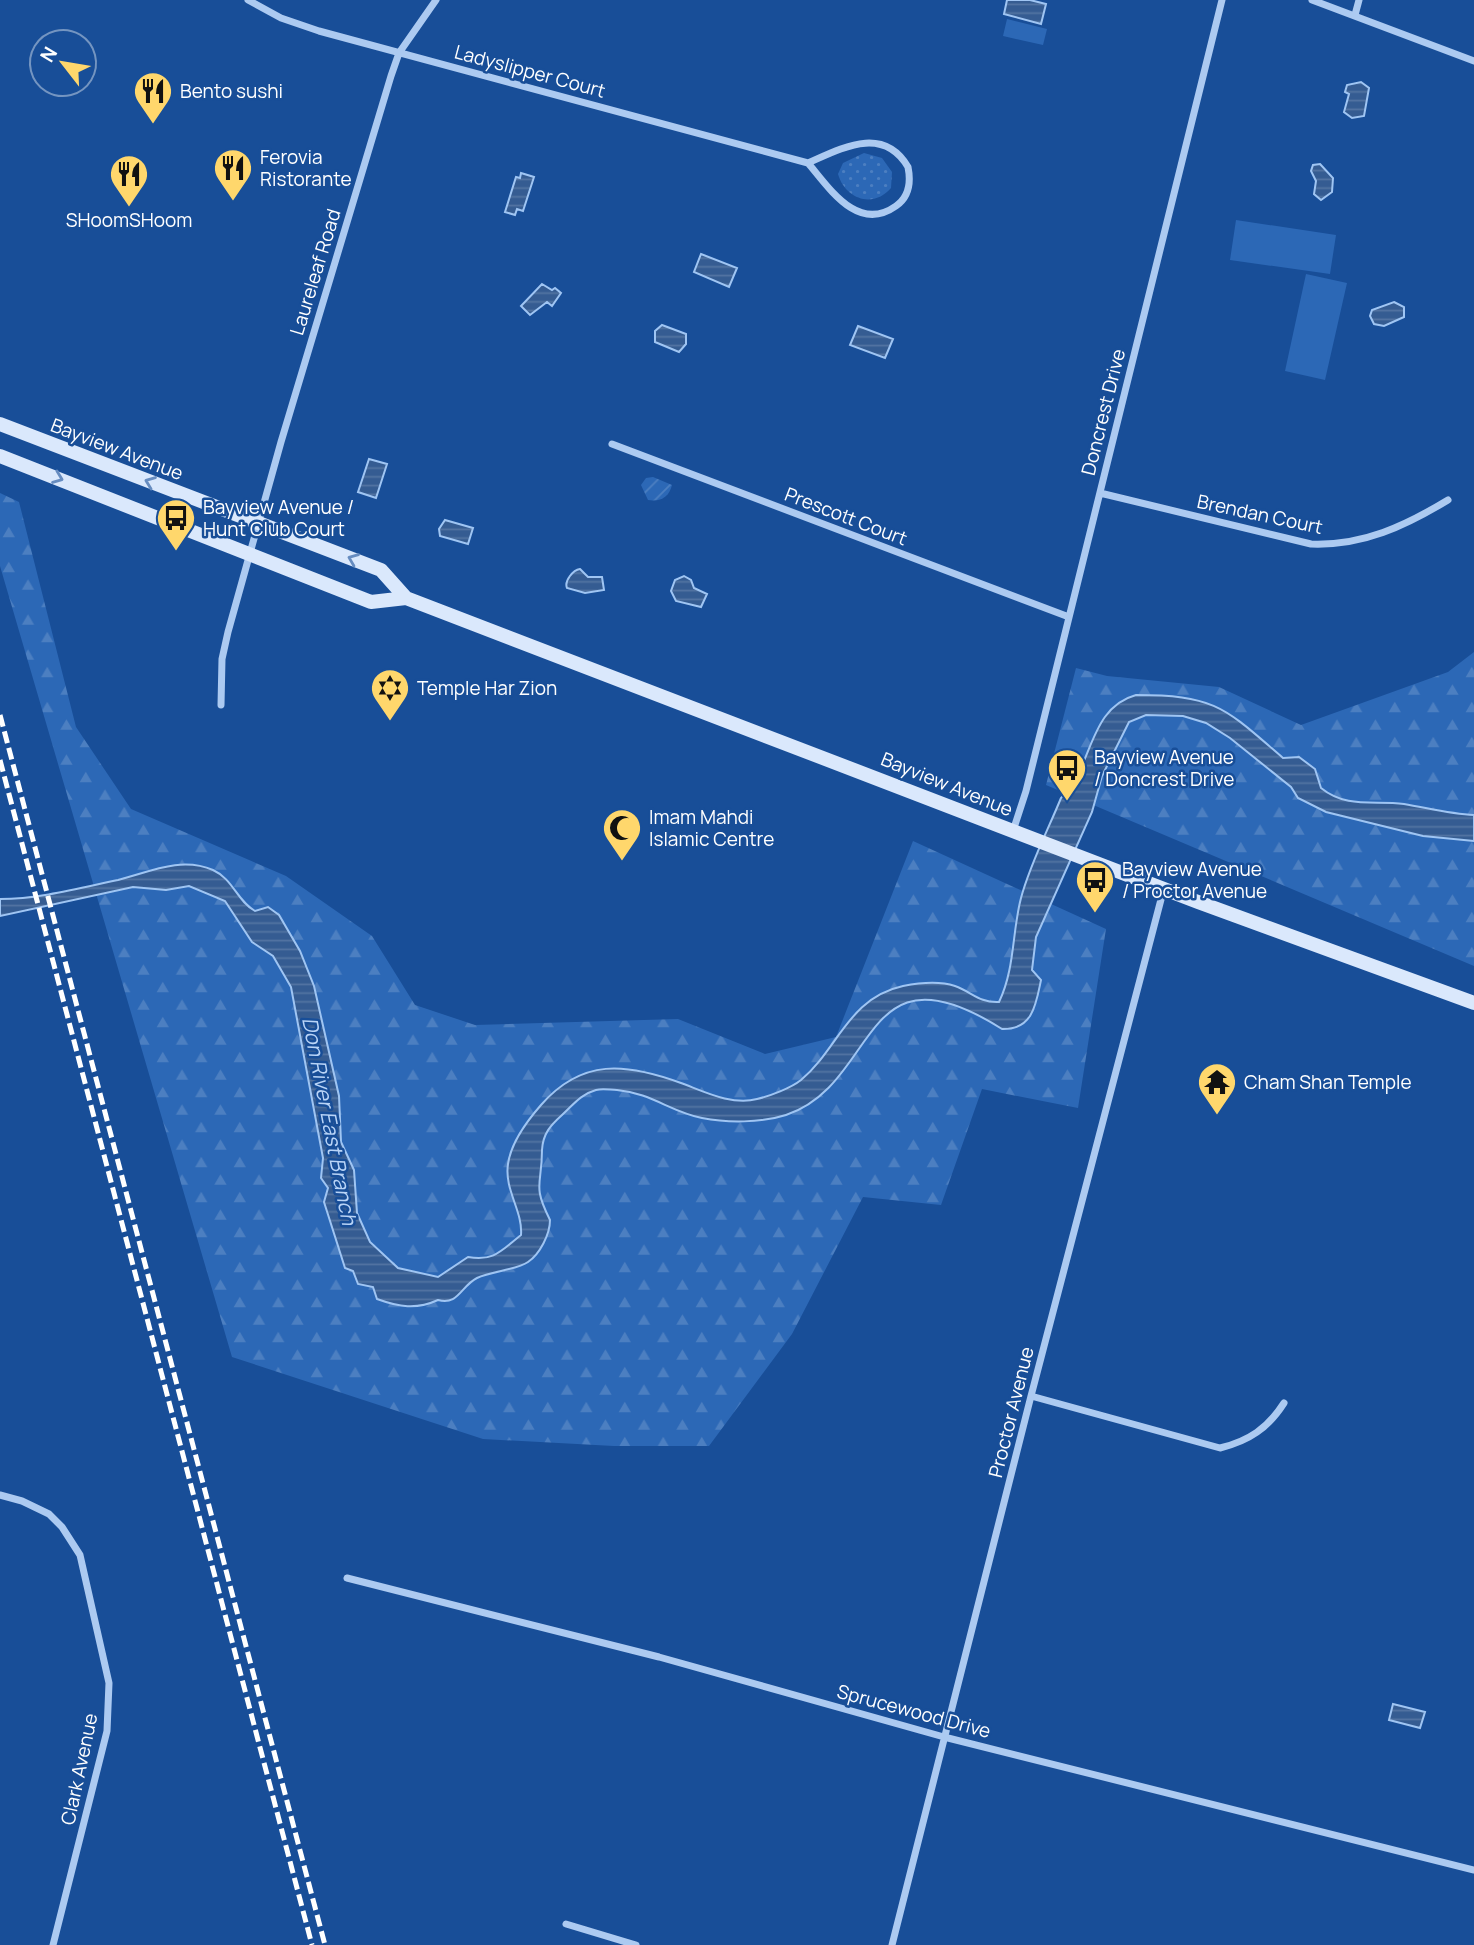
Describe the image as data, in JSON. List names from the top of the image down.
{
  "streets": {
    "main road": ["Bayview Avenue"],
    "street": [
      "Ladyslipper Court",
      "Laureleaf Road",
      "Doncrest Drive",
      "Brendan Court",
      "Prescott Court",
      "Proctor Avenue",
      "Sprucewood Drive",
      "Clark Avenue"
    ]
  },
  "crossings": [
    ["Ladyslipper Court", "Laureleaf Road"],
    ["Laureleaf Road", "Bayview Avenue"],
    ["Doncrest Drive", "Bayview Avenue"],
    ["Doncrest Drive", "Brendan Court"],
    ["Doncrest Drive", "Prescott Court"],
    ["Bayview Avenue", "Proctor Avenue"],
    ["Proctor Avenue", "Sprucewood Drive"]
  ],
  "water": ["Don River East Branch"],
  "places": {
    "restaurant": ["Bento sushi", "Ferovia Ristorante", "SHoomSHoom"],
    "bus stop": ["Bayview Avenue / Hunt Club Court", "Bayview Avenue / Doncrest Drive", "Bayview Avenue / Proctor Avenue"],
    "synagogue": ["Temple Har Zion"],
    "mosque": ["Imam Mahdi Islamic Centre"],
    "temple": ["Cham Shan Temple"]
  },
  "north": "top left"
}
